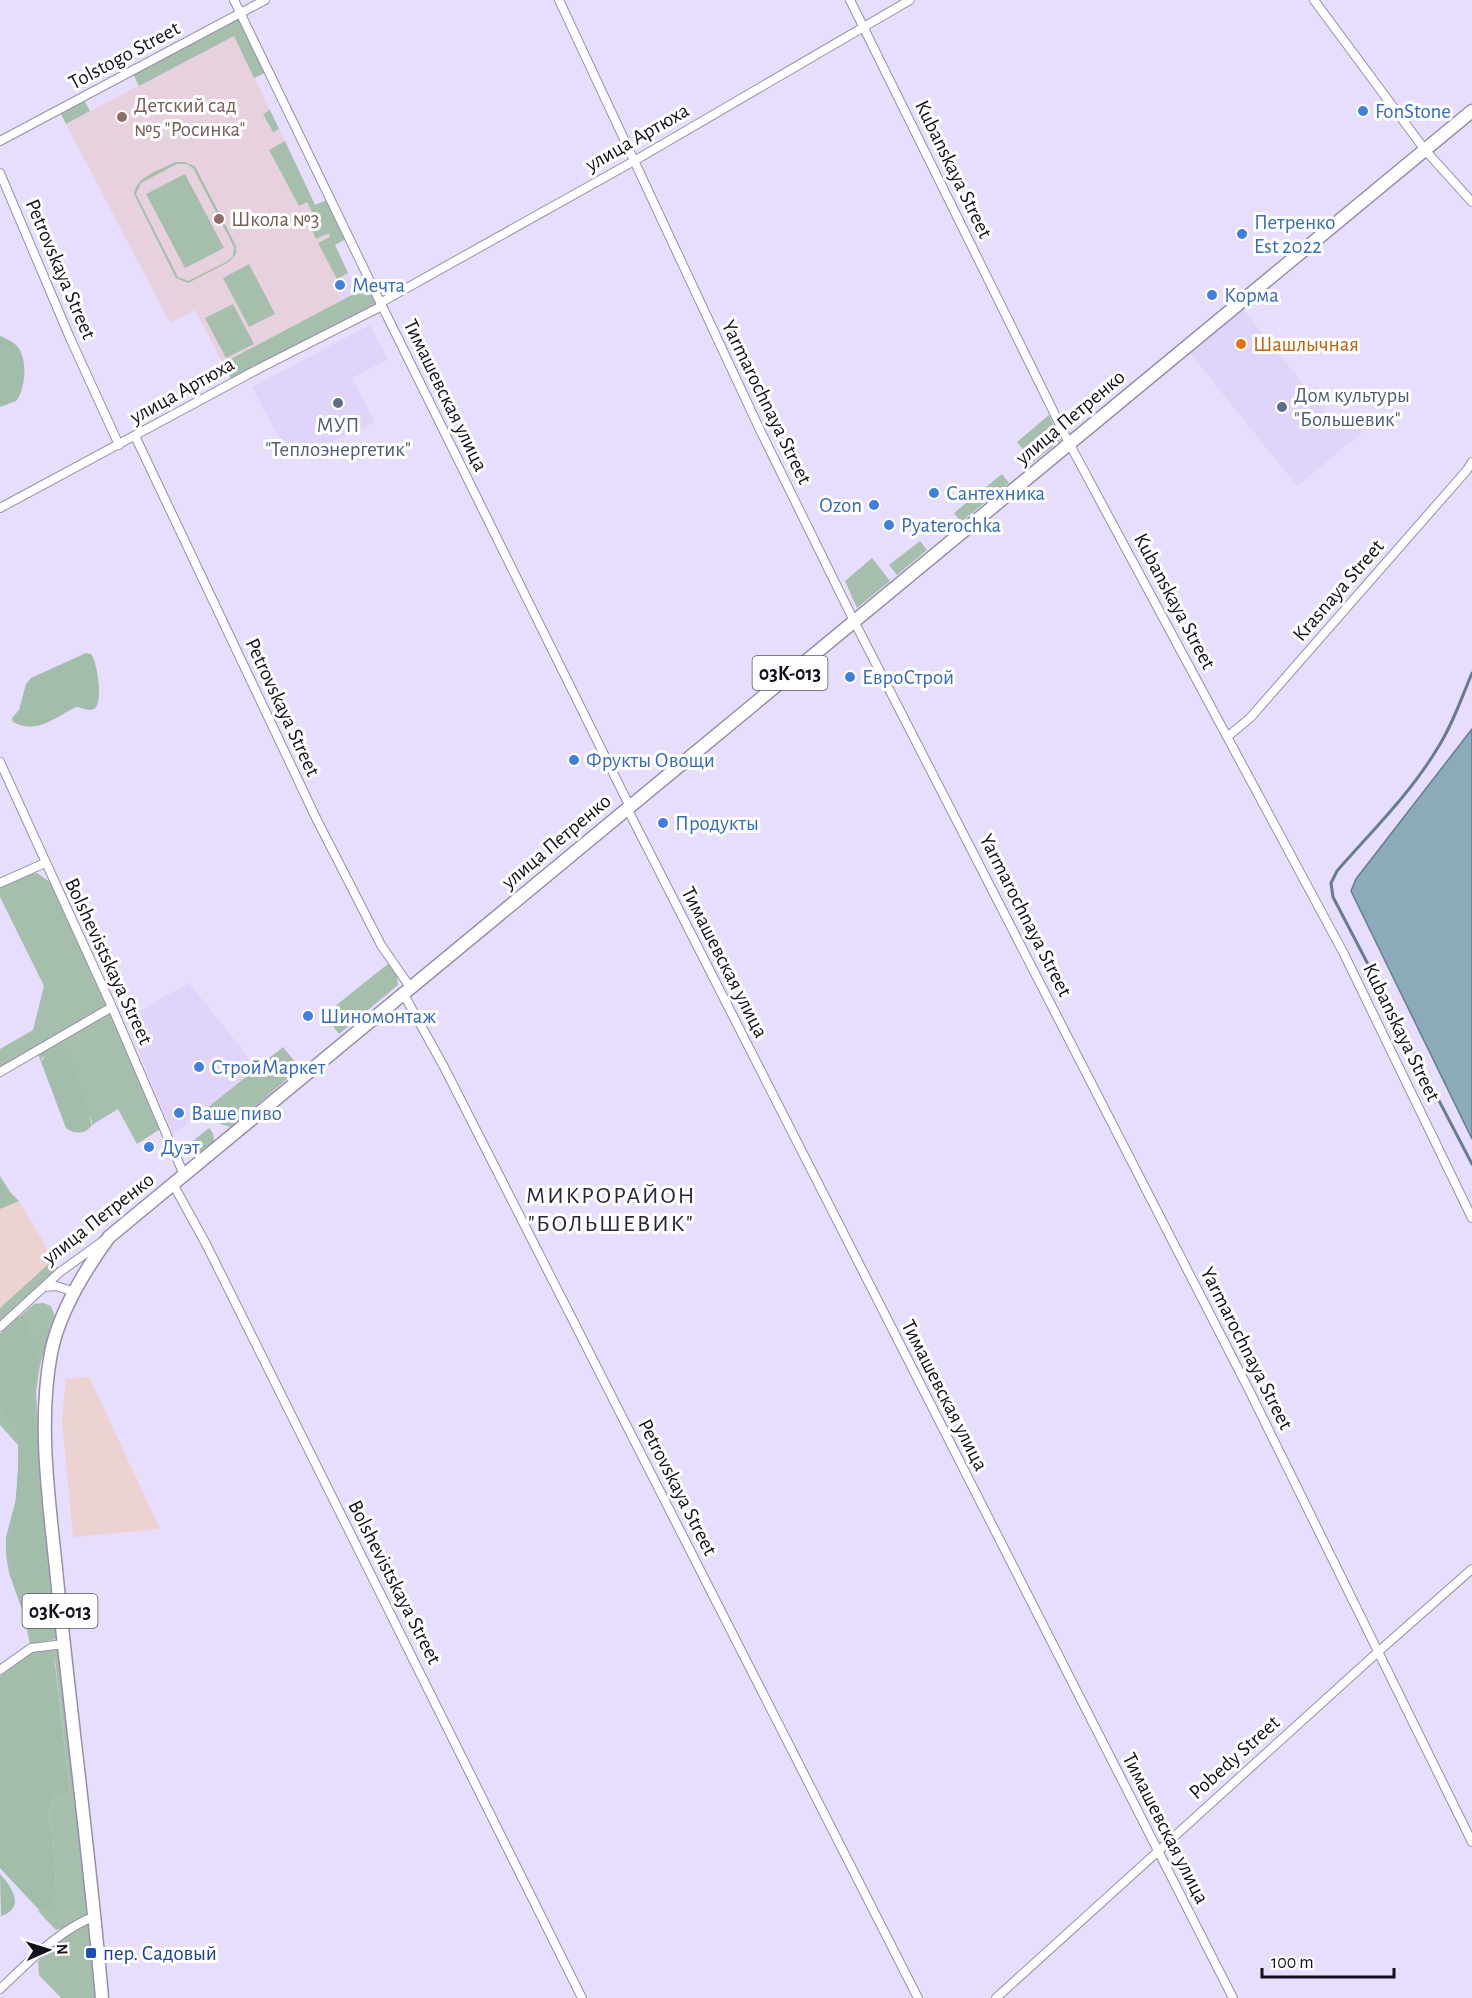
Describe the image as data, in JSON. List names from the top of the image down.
{
  "streets": {
    "main road": ["улица Петренко", "03К-013"],
    "street": [
      "Tolstogo Street",
      "улица Артюха",
      "Kubanskaya Street",
      "Petrovskaya Street",
      "Тимашевская улица",
      "Yarmarochnaya Street",
      "Krasnaya Street",
      "Bolshevistskaya Street",
      "Pobedy Street"
    ]
  },
  "crossings": [
    ["Tolstogo Street", "Тимашевская улица"],
    ["улица Артюха", "Kubanskaya Street"],
    ["улица Артюха", "Petrovskaya Street"],
    ["улица Артюха", "Тимашевская улица"],
    ["улица Артюха", "Yarmarochnaya Street"],
    ["Kubanskaya Street", "улица Петренко"],
    ["Kubanskaya Street", "Krasnaya Street"],
    ["Petrovskaya Street", "улица Петренко"],
    ["Тимашевская улица", "улица Петренко"],
    ["Тимашевская улица", "Pobedy Street"],
    ["Yarmarochnaya Street", "улица Петренко"],
    ["Yarmarochnaya Street", "Pobedy Street"],
    ["улица Петренко", "03К-013"],
    ["улица Петренко", "Bolshevistskaya Street"]
  ],
  "districts": ["МИКРОРАЙОН \"БОЛЬШЕВИК\""],
  "places": {
    "other": [
      "FonStone",
      "Детский сад №5 \"Росинка\"",
      "Школа №3",
      "Петренко Est 2022",
      "Мечта",
      "Корма",
      "Шашлычная",
      "МУП \"Теплоэнергетик\"",
      "Дом культуры \"Большевик\"",
      "Сантехника",
      "Ozon",
      "Pyaterochka",
      "ЕвроСтрой",
      "Фрукты Овощи",
      "Продукты",
      "Шиномонтаж",
      "СтройМаркет",
      "Ваше пиво",
      "Дуэт"
    ],
    "transit": ["пер. Садовый"]
  },
  "scale_bar": "100 m",
  "north": "right"
}
